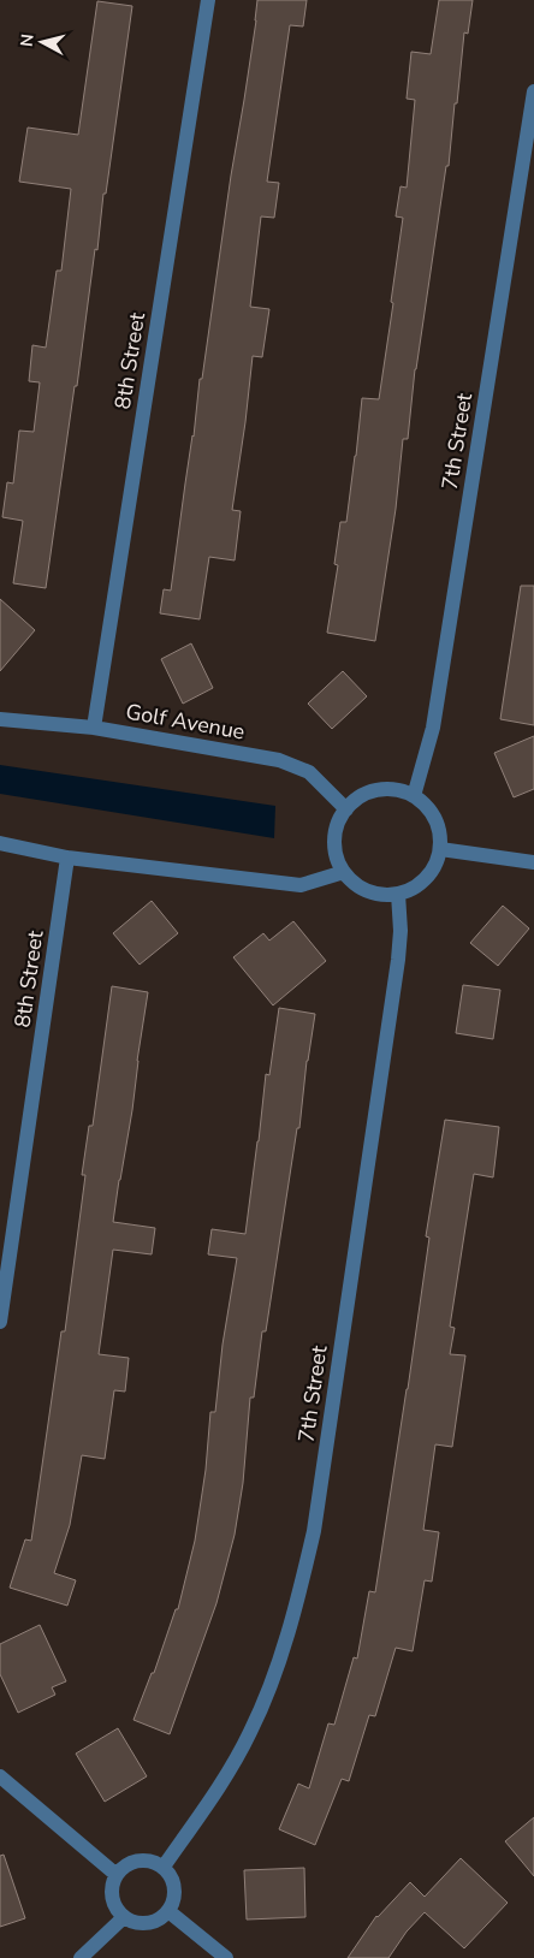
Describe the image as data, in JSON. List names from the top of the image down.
{
  "streets": {
    "street": ["8th Street", "7th Street", "Golf Avenue"]
  },
  "crossings": [
    ["8th Street", "Golf Avenue"],
    ["7th Street", "Golf Avenue"]
  ],
  "north": "left"
}
